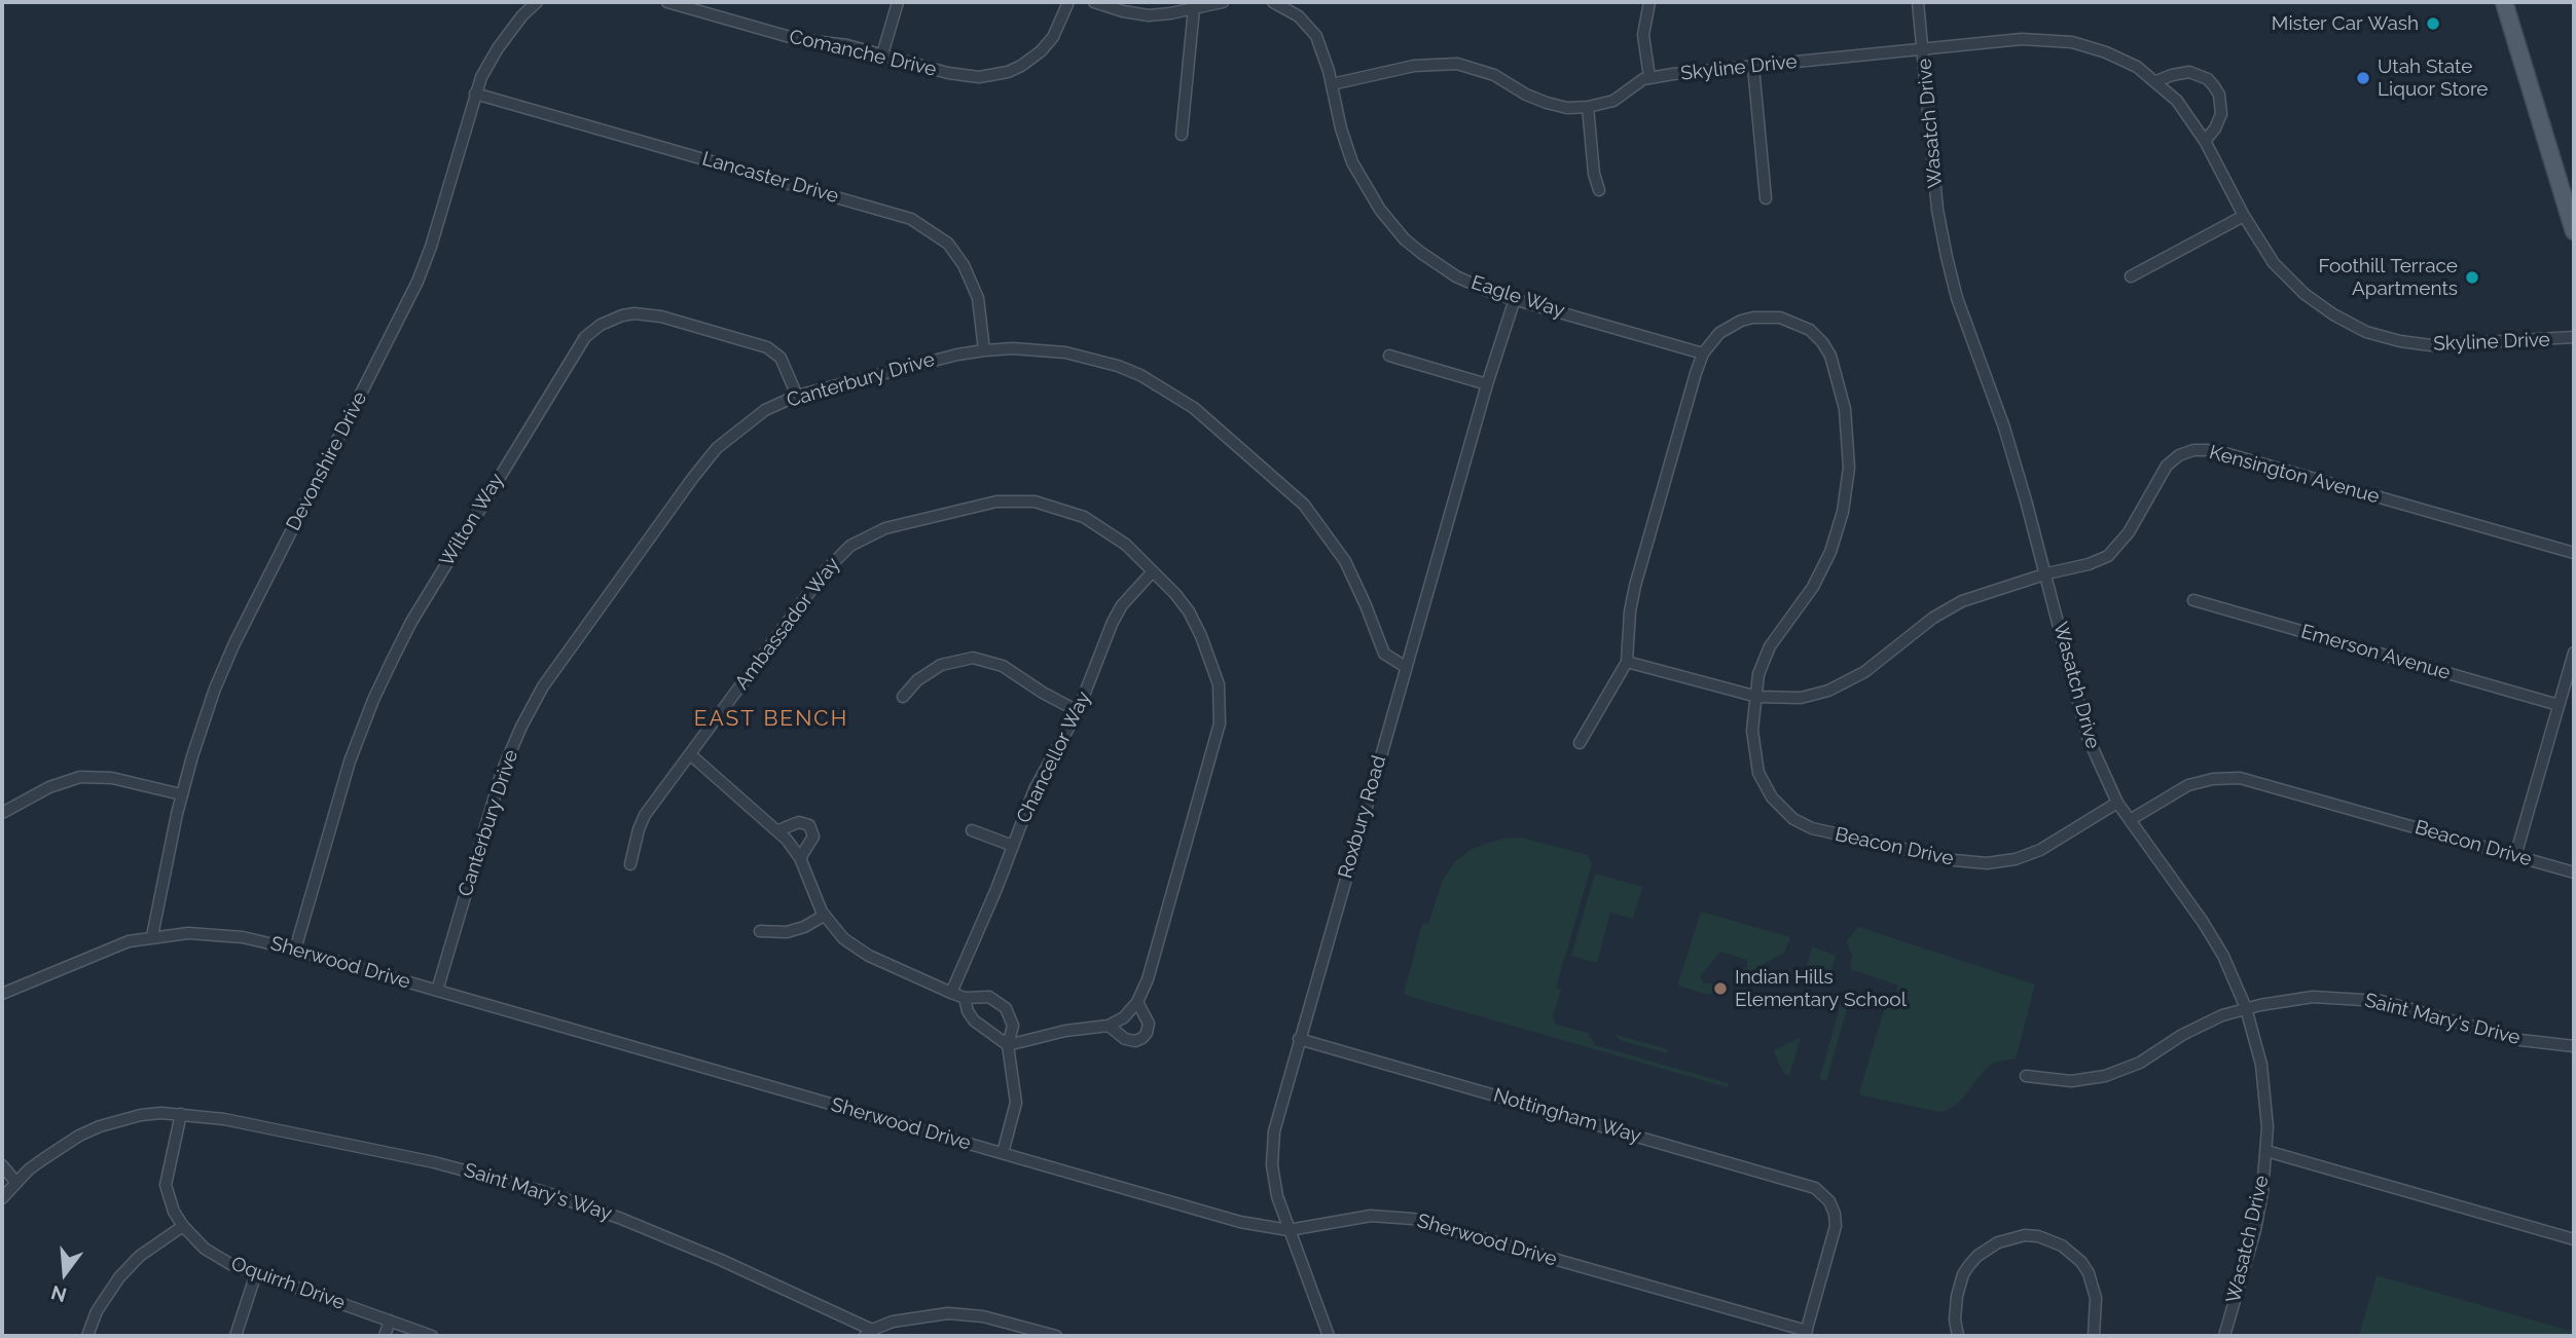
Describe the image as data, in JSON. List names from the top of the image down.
{
  "streets": {
    "street": [
      "Comanche Drive",
      "Skyline Drive",
      "Wasatch Drive",
      "Lancaster Drive",
      "Eagle Way",
      "Canterbury Drive",
      "Devonshire Drive",
      "Kensington Avenue",
      "Wilton Way",
      "Ambassador Way",
      "Emerson Avenue",
      "Chancellor Way",
      "Roxbury Road",
      "Beacon Drive",
      "Sherwood Drive",
      "Saint Mary's Drive",
      "Nottingham Way",
      "Saint Mary's Way",
      "Oquirrh Drive"
    ]
  },
  "crossings": [
    ["Skyline Drive", "Wasatch Drive"],
    ["Skyline Drive", "Eagle Way"],
    ["Wasatch Drive", "Kensington Avenue"],
    ["Wasatch Drive", "Beacon Drive"],
    ["Wasatch Drive", "Saint Mary's Drive"],
    ["Lancaster Drive", "Canterbury Drive"],
    ["Lancaster Drive", "Devonshire Drive"],
    ["Eagle Way", "Roxbury Road"],
    ["Eagle Way", "Beacon Drive"],
    ["Canterbury Drive", "Wilton Way"],
    ["Canterbury Drive", "Roxbury Road"],
    ["Canterbury Drive", "Sherwood Drive"],
    ["Devonshire Drive", "Sherwood Drive"],
    ["Kensington Avenue", "Beacon Drive"],
    ["Wilton Way", "Sherwood Drive"],
    ["Ambassador Way", "Chancellor Way"],
    ["Roxbury Road", "Sherwood Drive"],
    ["Roxbury Road", "Nottingham Way"],
    ["Sherwood Drive", "Nottingham Way"],
    ["Saint Mary's Way", "Oquirrh Drive"]
  ],
  "districts": ["EAST BENCH"],
  "places": [
    "Mister Car Wash",
    "Utah State Liquor Store",
    "Foothill Terrace Apartments",
    "Indian Hills Elementary School"
  ],
  "north": "bottom"
}
